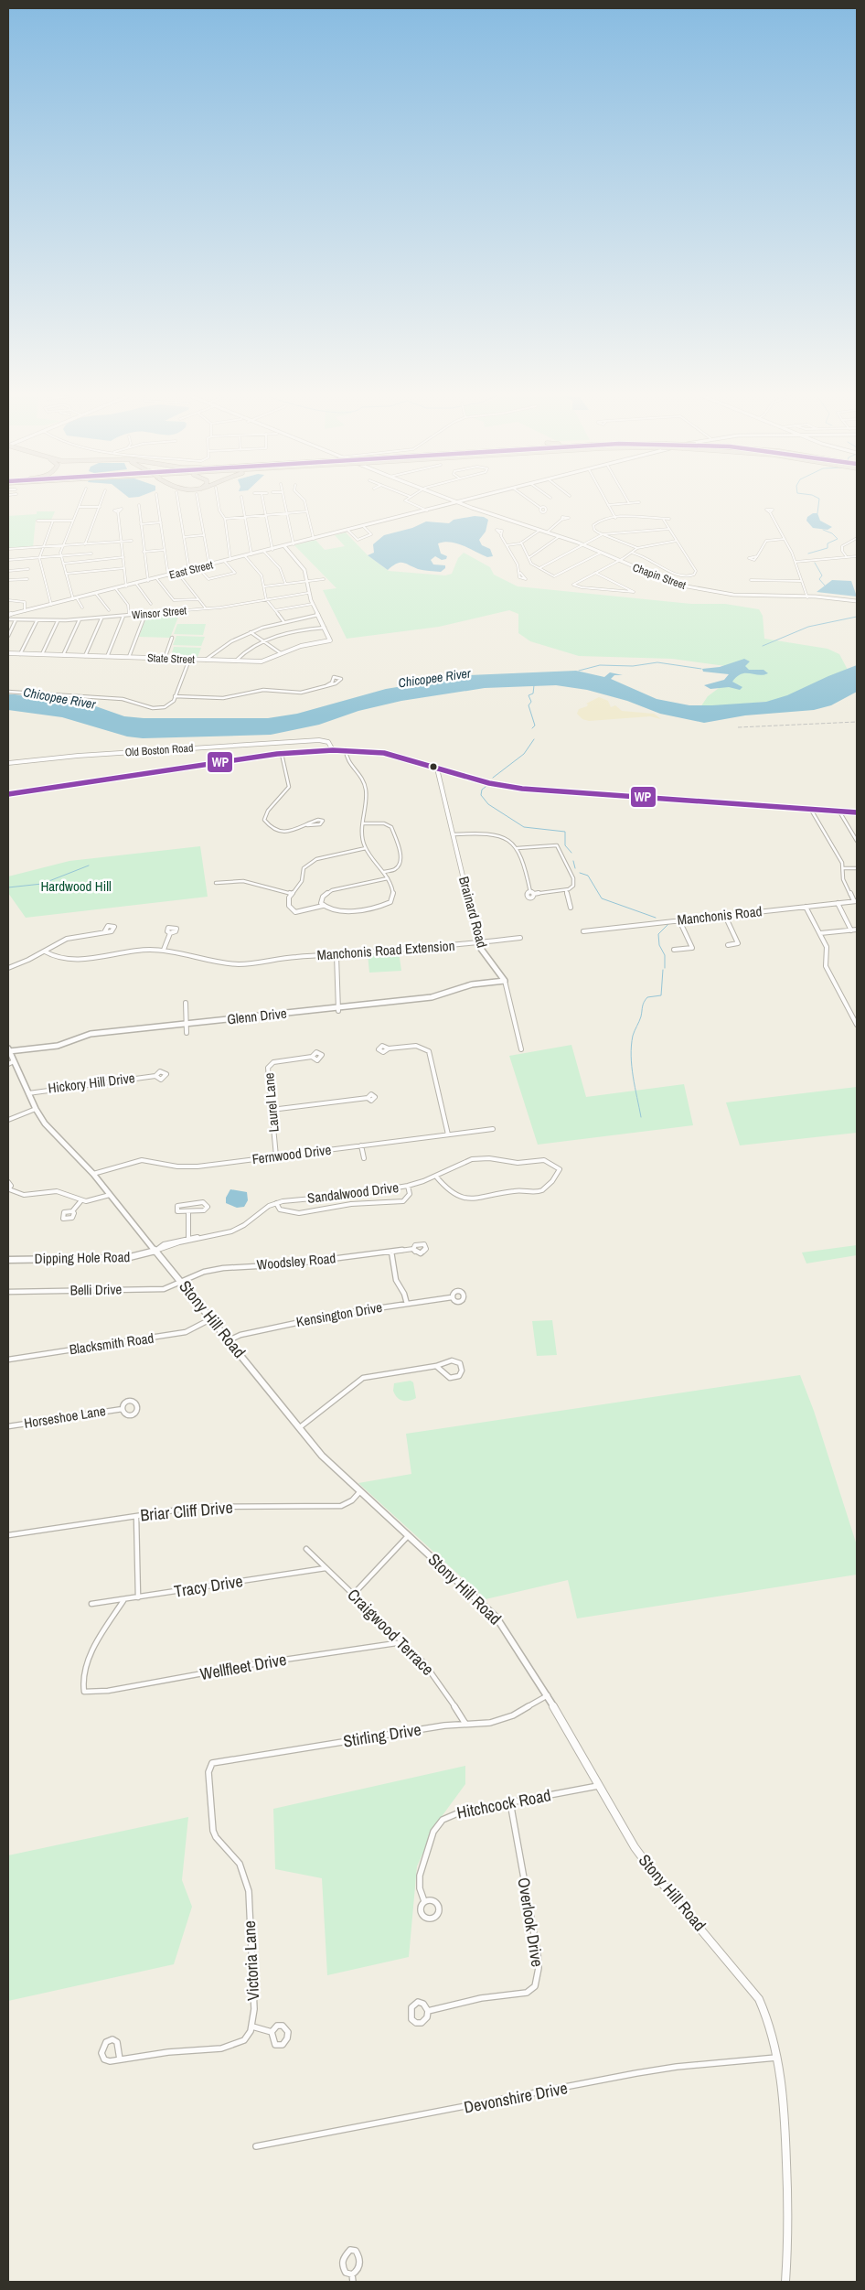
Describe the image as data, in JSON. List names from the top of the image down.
{
  "streets": {
    "main road": [
      "East Street",
      "Chapin Street",
      "State Street",
      "Old Boston Road",
      "Brainard Road",
      "Glenn Drive",
      "Dipping Hole Road",
      "Stony Hill Road"
    ],
    "street": [
      "Winsor Street",
      "Manchonis Road",
      "Manchonis Road Extension",
      "Hickory Hill Drive",
      "Laurel Lane",
      "Fernwood Drive",
      "Sandalwood Drive",
      "Woodsley Road",
      "Belli Drive",
      "Kensington Drive",
      "Blacksmith Road",
      "Horseshoe Lane",
      "Briar Cliff Drive",
      "Tracy Drive",
      "Craigwood Terrace",
      "Wellfleet Drive",
      "Stirling Drive",
      "Hitchcock Road",
      "Overlook Drive",
      "Victoria Lane",
      "Devonshire Drive"
    ]
  },
  "crossings": [
    ["East Street", "Chapin Street"],
    ["Brainard Road", "Manchonis Road Extension"],
    ["Brainard Road", "Glenn Drive"],
    ["Glenn Drive", "Stony Hill Road"],
    ["Hickory Hill Drive", "Stony Hill Road"],
    ["Laurel Lane", "Fernwood Drive"],
    ["Fernwood Drive", "Stony Hill Road"],
    ["Dipping Hole Road", "Stony Hill Road"],
    ["Woodsley Road", "Belli Drive"],
    ["Woodsley Road", "Stony Hill Road"],
    ["Belli Drive", "Stony Hill Road"],
    ["Kensington Drive", "Stony Hill Road"],
    ["Stony Hill Road", "Blacksmith Road"],
    ["Stony Hill Road", "Briar Cliff Drive"],
    ["Stony Hill Road", "Stirling Drive"],
    ["Stony Hill Road", "Hitchcock Road"],
    ["Stony Hill Road", "Devonshire Drive"],
    ["Tracy Drive", "Craigwood Terrace"],
    ["Tracy Drive", "Wellfleet Drive"],
    ["Craigwood Terrace", "Wellfleet Drive"],
    ["Craigwood Terrace", "Stirling Drive"],
    ["Stirling Drive", "Victoria Lane"],
    ["Hitchcock Road", "Overlook Drive"]
  ],
  "water": ["Chicopee River"],
  "parks": ["Hardwood Hill"],
  "lines": ["transit line WP"]
}
